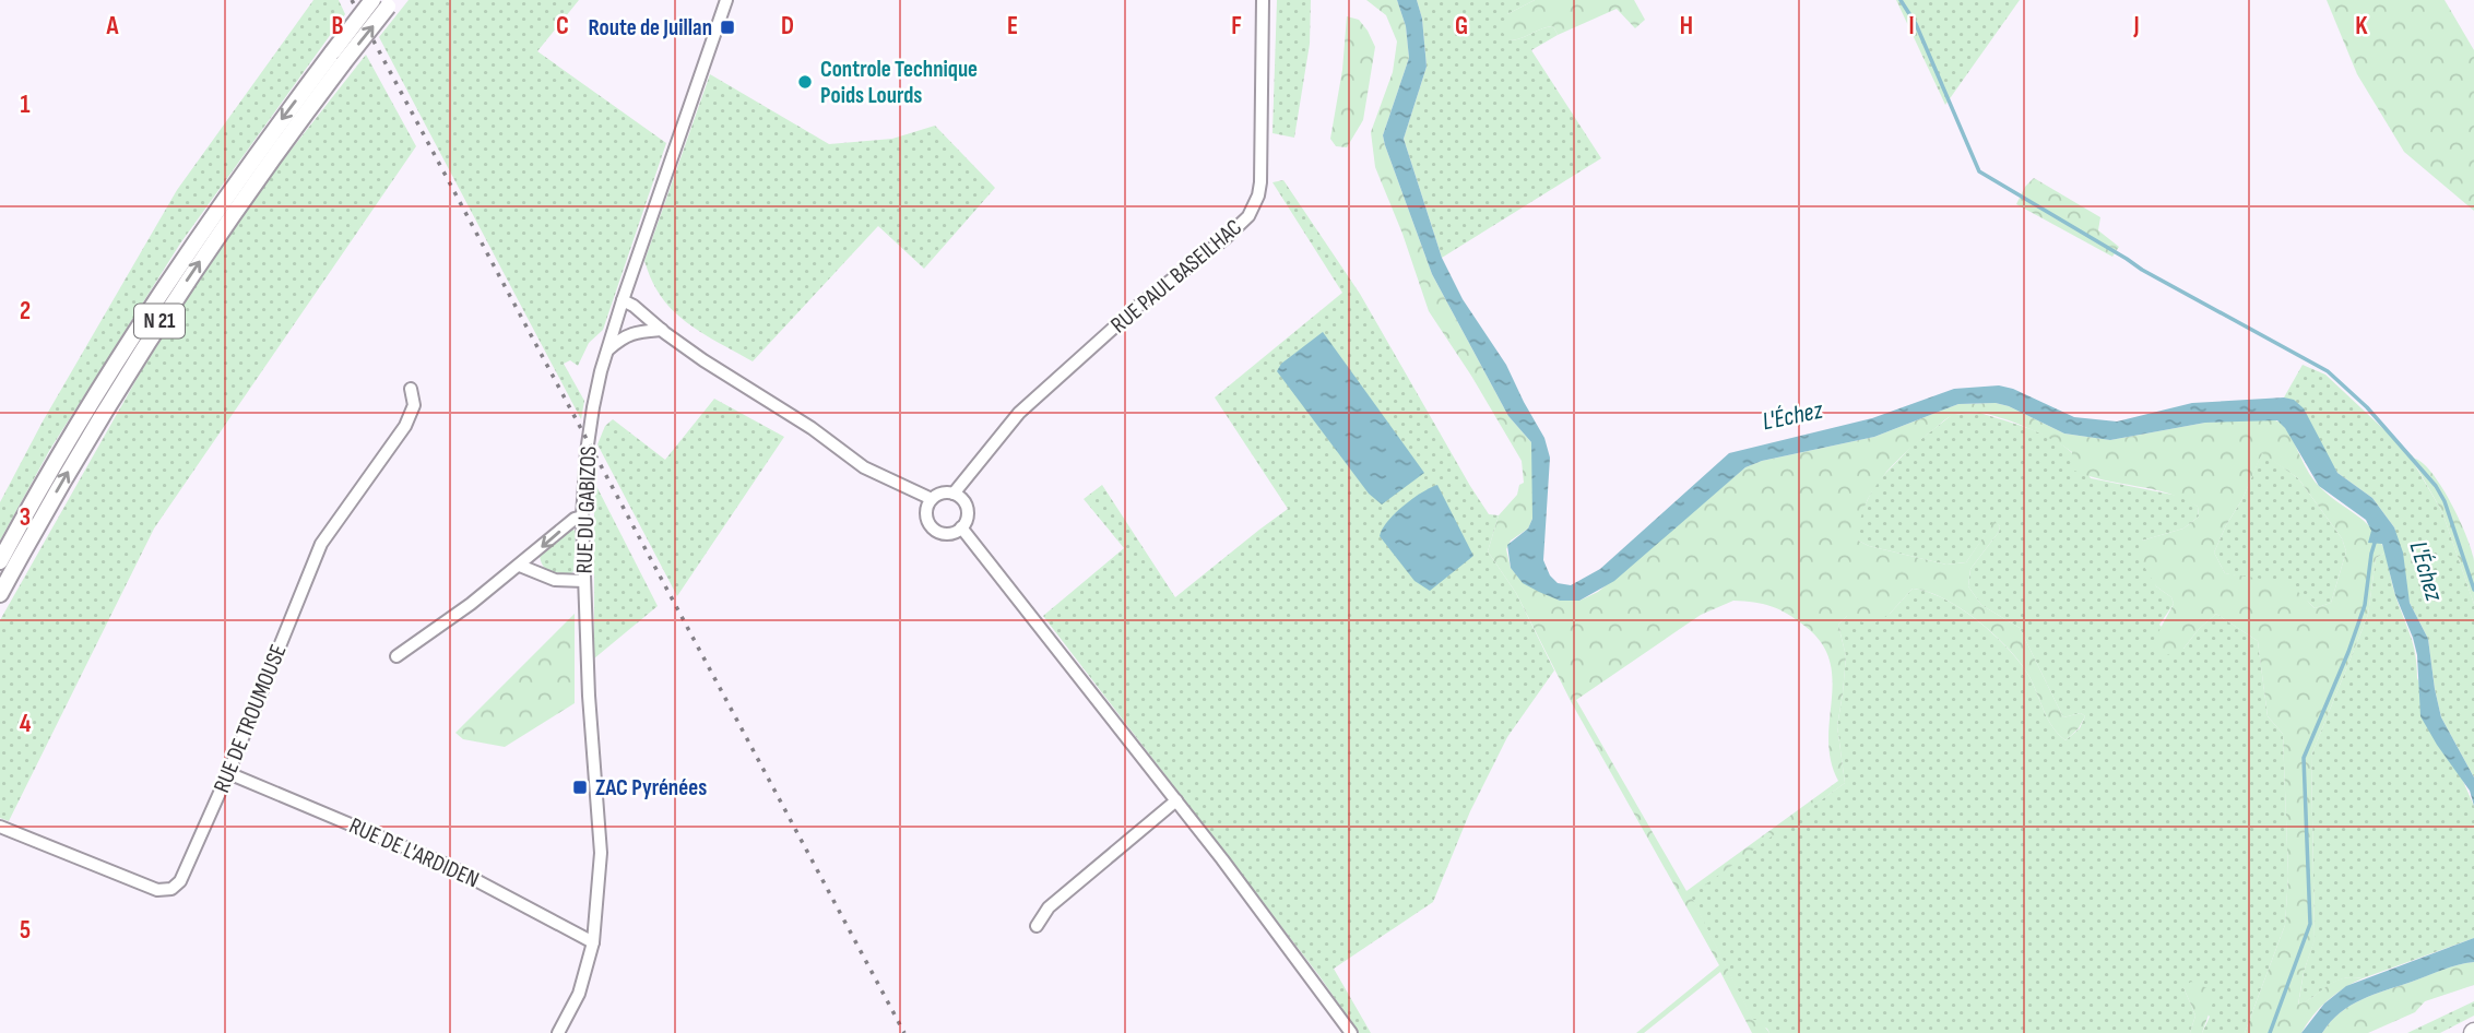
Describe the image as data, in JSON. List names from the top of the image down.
{
  "streets": {
    "main road": ["N 21"],
    "street": [
      "RUE PAUL BASEILHAC",
      "RUE DU GABIZOS",
      "RUE DE TROUMOUSE",
      "RUE DE L'ARDIDEN"
    ]
  },
  "crossings": [
    ["RUE DU GABIZOS", "RUE DE L'ARDIDEN"],
    ["RUE DE TROUMOUSE", "RUE DE L'ARDIDEN"]
  ],
  "water": ["L'Échez"],
  "places": {
    "transit": ["Route de Juillan", "ZAC Pyrénées"],
    "other": ["Controle Technique Poids Lourds"]
  },
  "grid": {
    "columns": [
      "A",
      "B",
      "C",
      "D",
      "E",
      "F",
      "G",
      "H",
      "I",
      "J",
      "K"
    ],
    "rows": [
      "1",
      "2",
      "3",
      "4",
      "5"
    ]
  }
}
